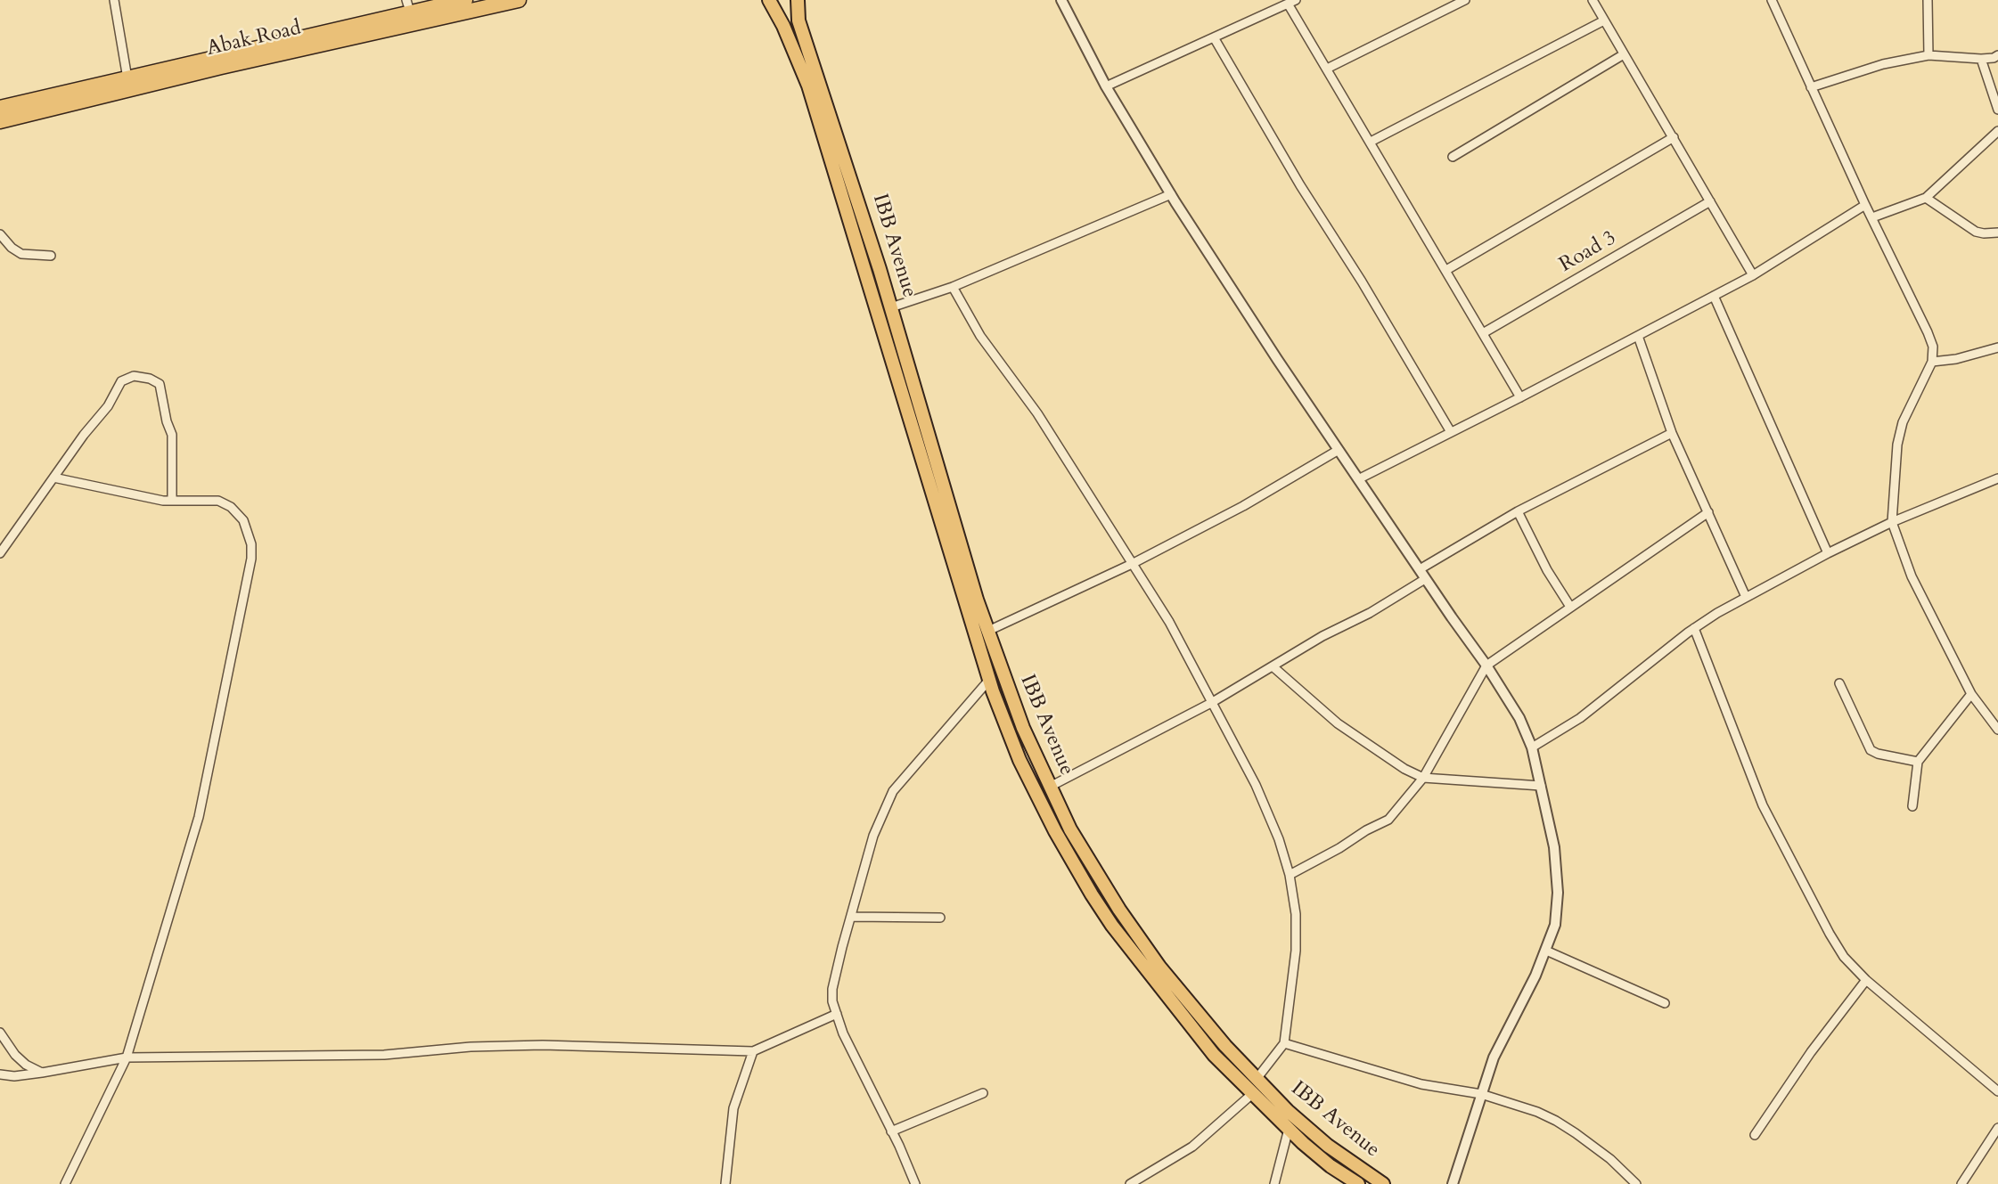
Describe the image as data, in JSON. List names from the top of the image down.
{
  "streets": {
    "highway": ["Abak Road"],
    "main road": ["IBB Avenue"],
    "street": ["Road 3"]
  }
}
